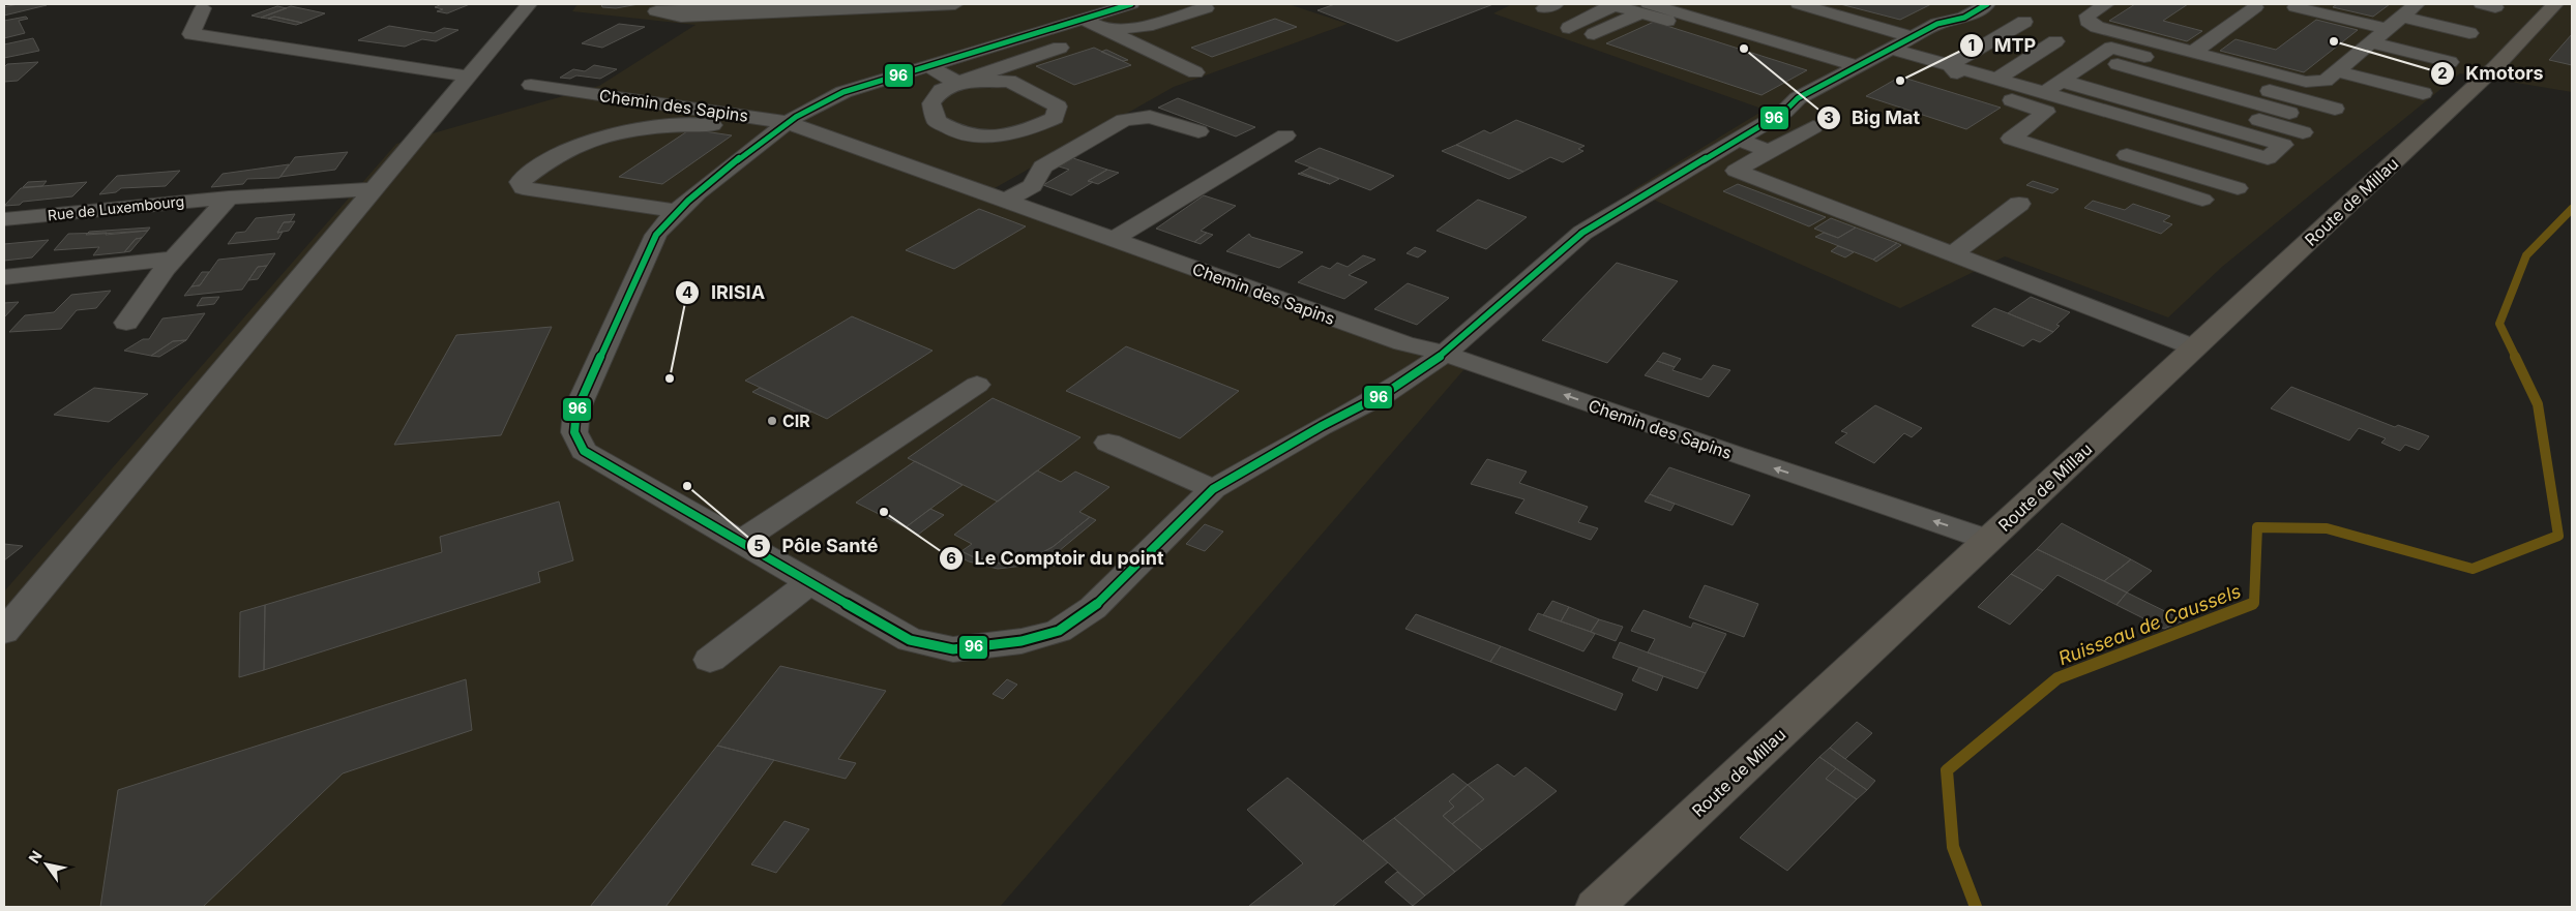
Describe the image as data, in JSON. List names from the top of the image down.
{
  "streets": {
    "main road": ["Route de Millau"],
    "street": ["Chemin des Sapins", "Rue de Luxembourg"]
  },
  "crossings": [
    ["Chemin des Sapins", "Route de Millau"]
  ],
  "one_way": ["Chemin des Sapins"],
  "water": ["Ruisseau de Caussels"],
  "places": [
    "Kmotors",
    "Big Mat",
    "MTP",
    "IRISIA",
    "CIR",
    "Pôle Santé",
    "Le Comptoir du point"
  ],
  "lines": ["transit line 96"],
  "north": "top left"
}
